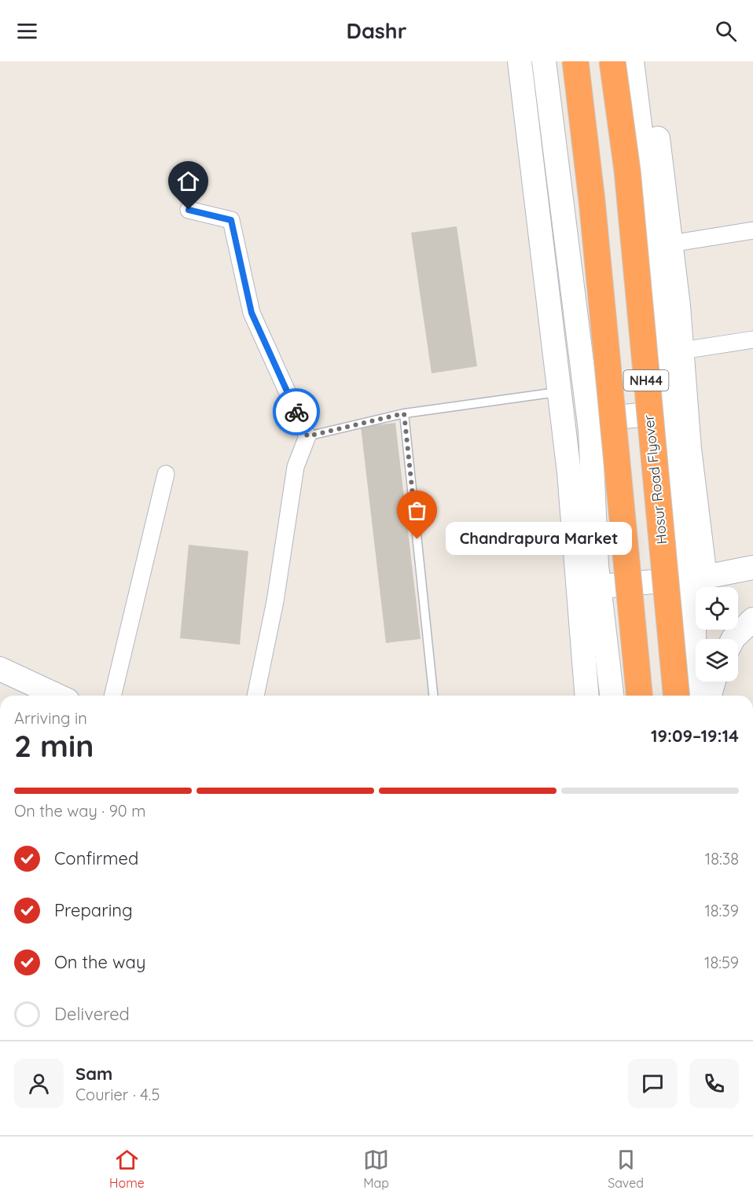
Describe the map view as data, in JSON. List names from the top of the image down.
{
  "streets": {
    "highway": ["NH44", "Hosur Road Flyover"]
  },
  "places": ["Chandrapura Market"],
  "page": {
    "header": "Dashr",
    "bubble": "Chandrapura Market",
    "heading": ["2 min", "Arriving in", "19:09–19:14"],
    "panel": ["Sam", "Courier · 4.5"],
    "bar": "On the way · 90 m",
    "list": [
      ["Confirmed", "18:38"],
      ["Preparing", "18:39"],
      ["On the way", "18:59"],
      "Delivered"
    ],
    "tabs": ["Home", "Map", "Saved"]
  }
}
